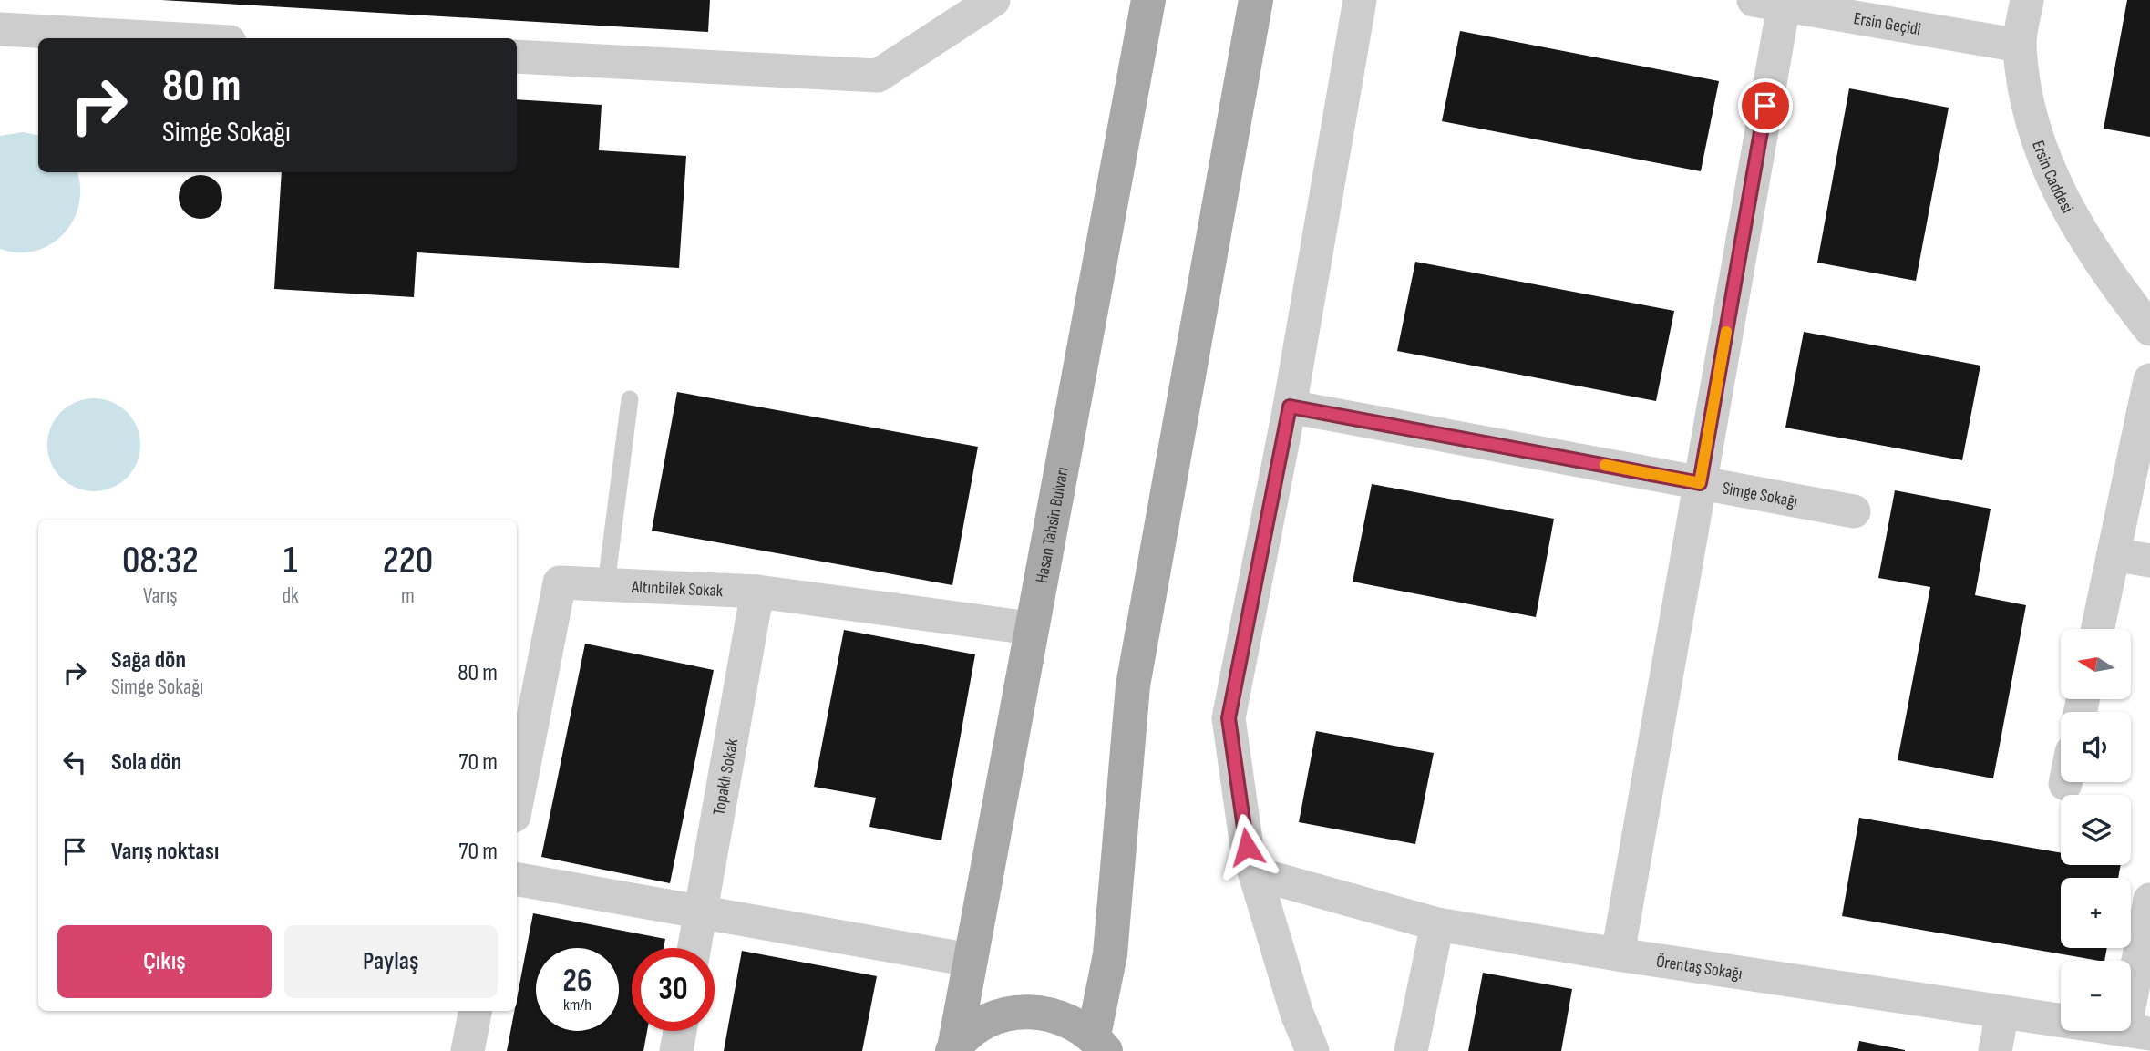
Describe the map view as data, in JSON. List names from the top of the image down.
{
  "streets": {
    "main road": ["Hasan Tahsin Bulvarı"],
    "street": [
      "Ersin Geçidi",
      "Ersin Caddesi",
      "Simge Sokağı",
      "Altınbilek Sokak",
      "Topaklı Sokak",
      "Örentaş Sokağı"
    ]
  },
  "crossings": [
    ["Ersin Geçidi", "Ersin Caddesi"],
    ["Hasan Tahsin Bulvarı", "Altınbilek Sokak"],
    ["Altınbilek Sokak", "Topaklı Sokak"]
  ],
  "north": "left",
  "page": {
    "turn": ["80 m", "Simge Sokağı"],
    "eta": [
      "08:32",
      "Varış",
      "1",
      "dk",
      "220",
      "m"
    ],
    "list": [
      {
        "name": "Sağa dön",
        "note": "Simge Sokağı",
        "value": "80 m"
      },
      {
        "name": "Sola dön",
        "value": "70 m"
      },
      {
        "name": "Varış noktası",
        "value": "70 m"
      }
    ],
    "map_buttons": ["+", "−"],
    "buttons": ["Çıkış", "Paylaş"],
    "speed": "26 km/h",
    "limit": "30"
  }
}
